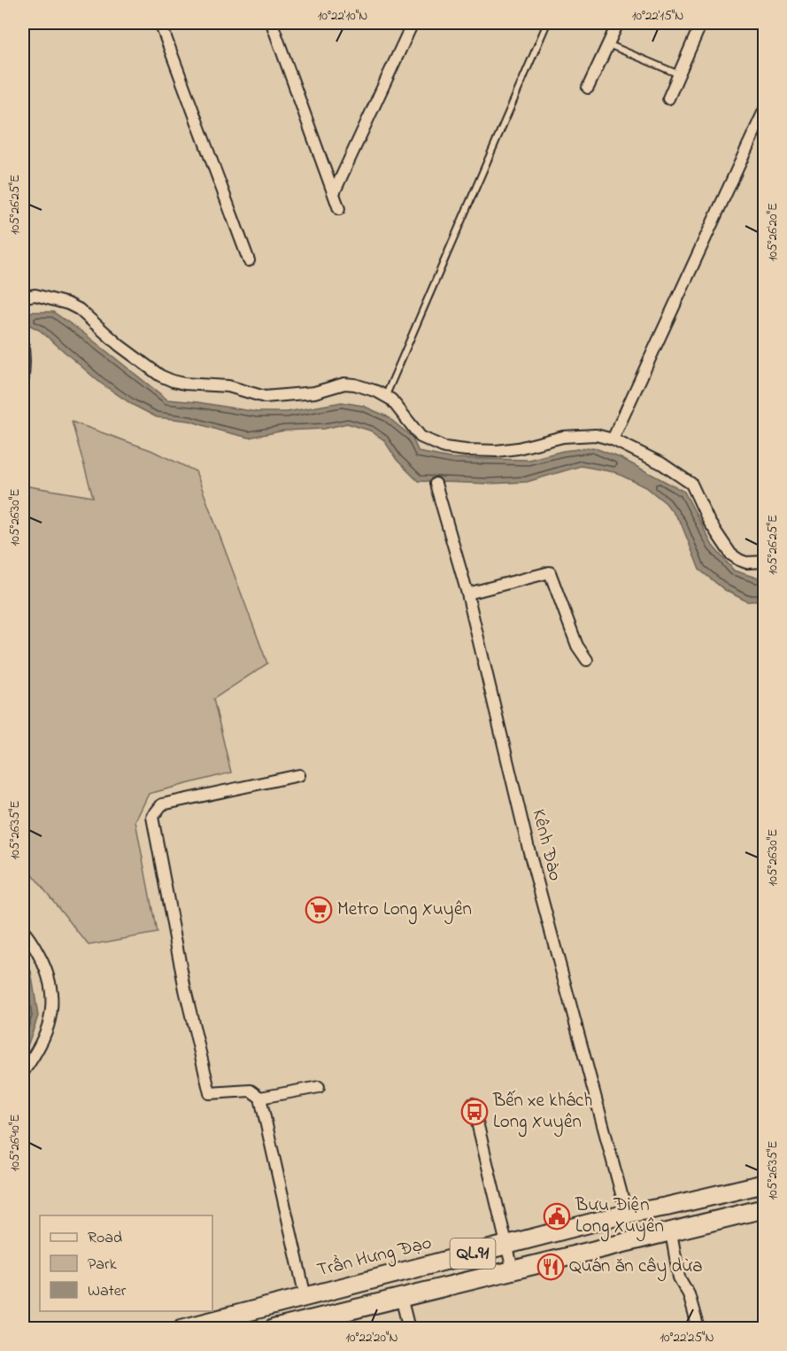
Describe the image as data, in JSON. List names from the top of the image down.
{
  "streets": {
    "highway": ["QL.91", "Trần Hưng Đạo"],
    "street": ["Kênh Đào"]
  },
  "crossings": [
    ["Kênh Đào", "Trần Hưng Đạo"]
  ],
  "places": {
    "supermarket": ["Metro Long Xuyên"],
    "bus stop": ["Bến xe khách Long Xuyên"],
    "public building": ["Bưu Điện Long Xuyên"],
    "restaurant": ["Quán ăn cây dừa"]
  },
  "legend": ["Road", "Park", "Water"],
  "coordinates": [
    "10°22'10\"N",
    "10°22'15\"N",
    "105°26'25\"E",
    "105°26'20\"E",
    "105°26'30\"E",
    "105°26'35\"E",
    "105°26'40\"E",
    "10°22'20\"N",
    "10°22'25\"N"
  ]
}
